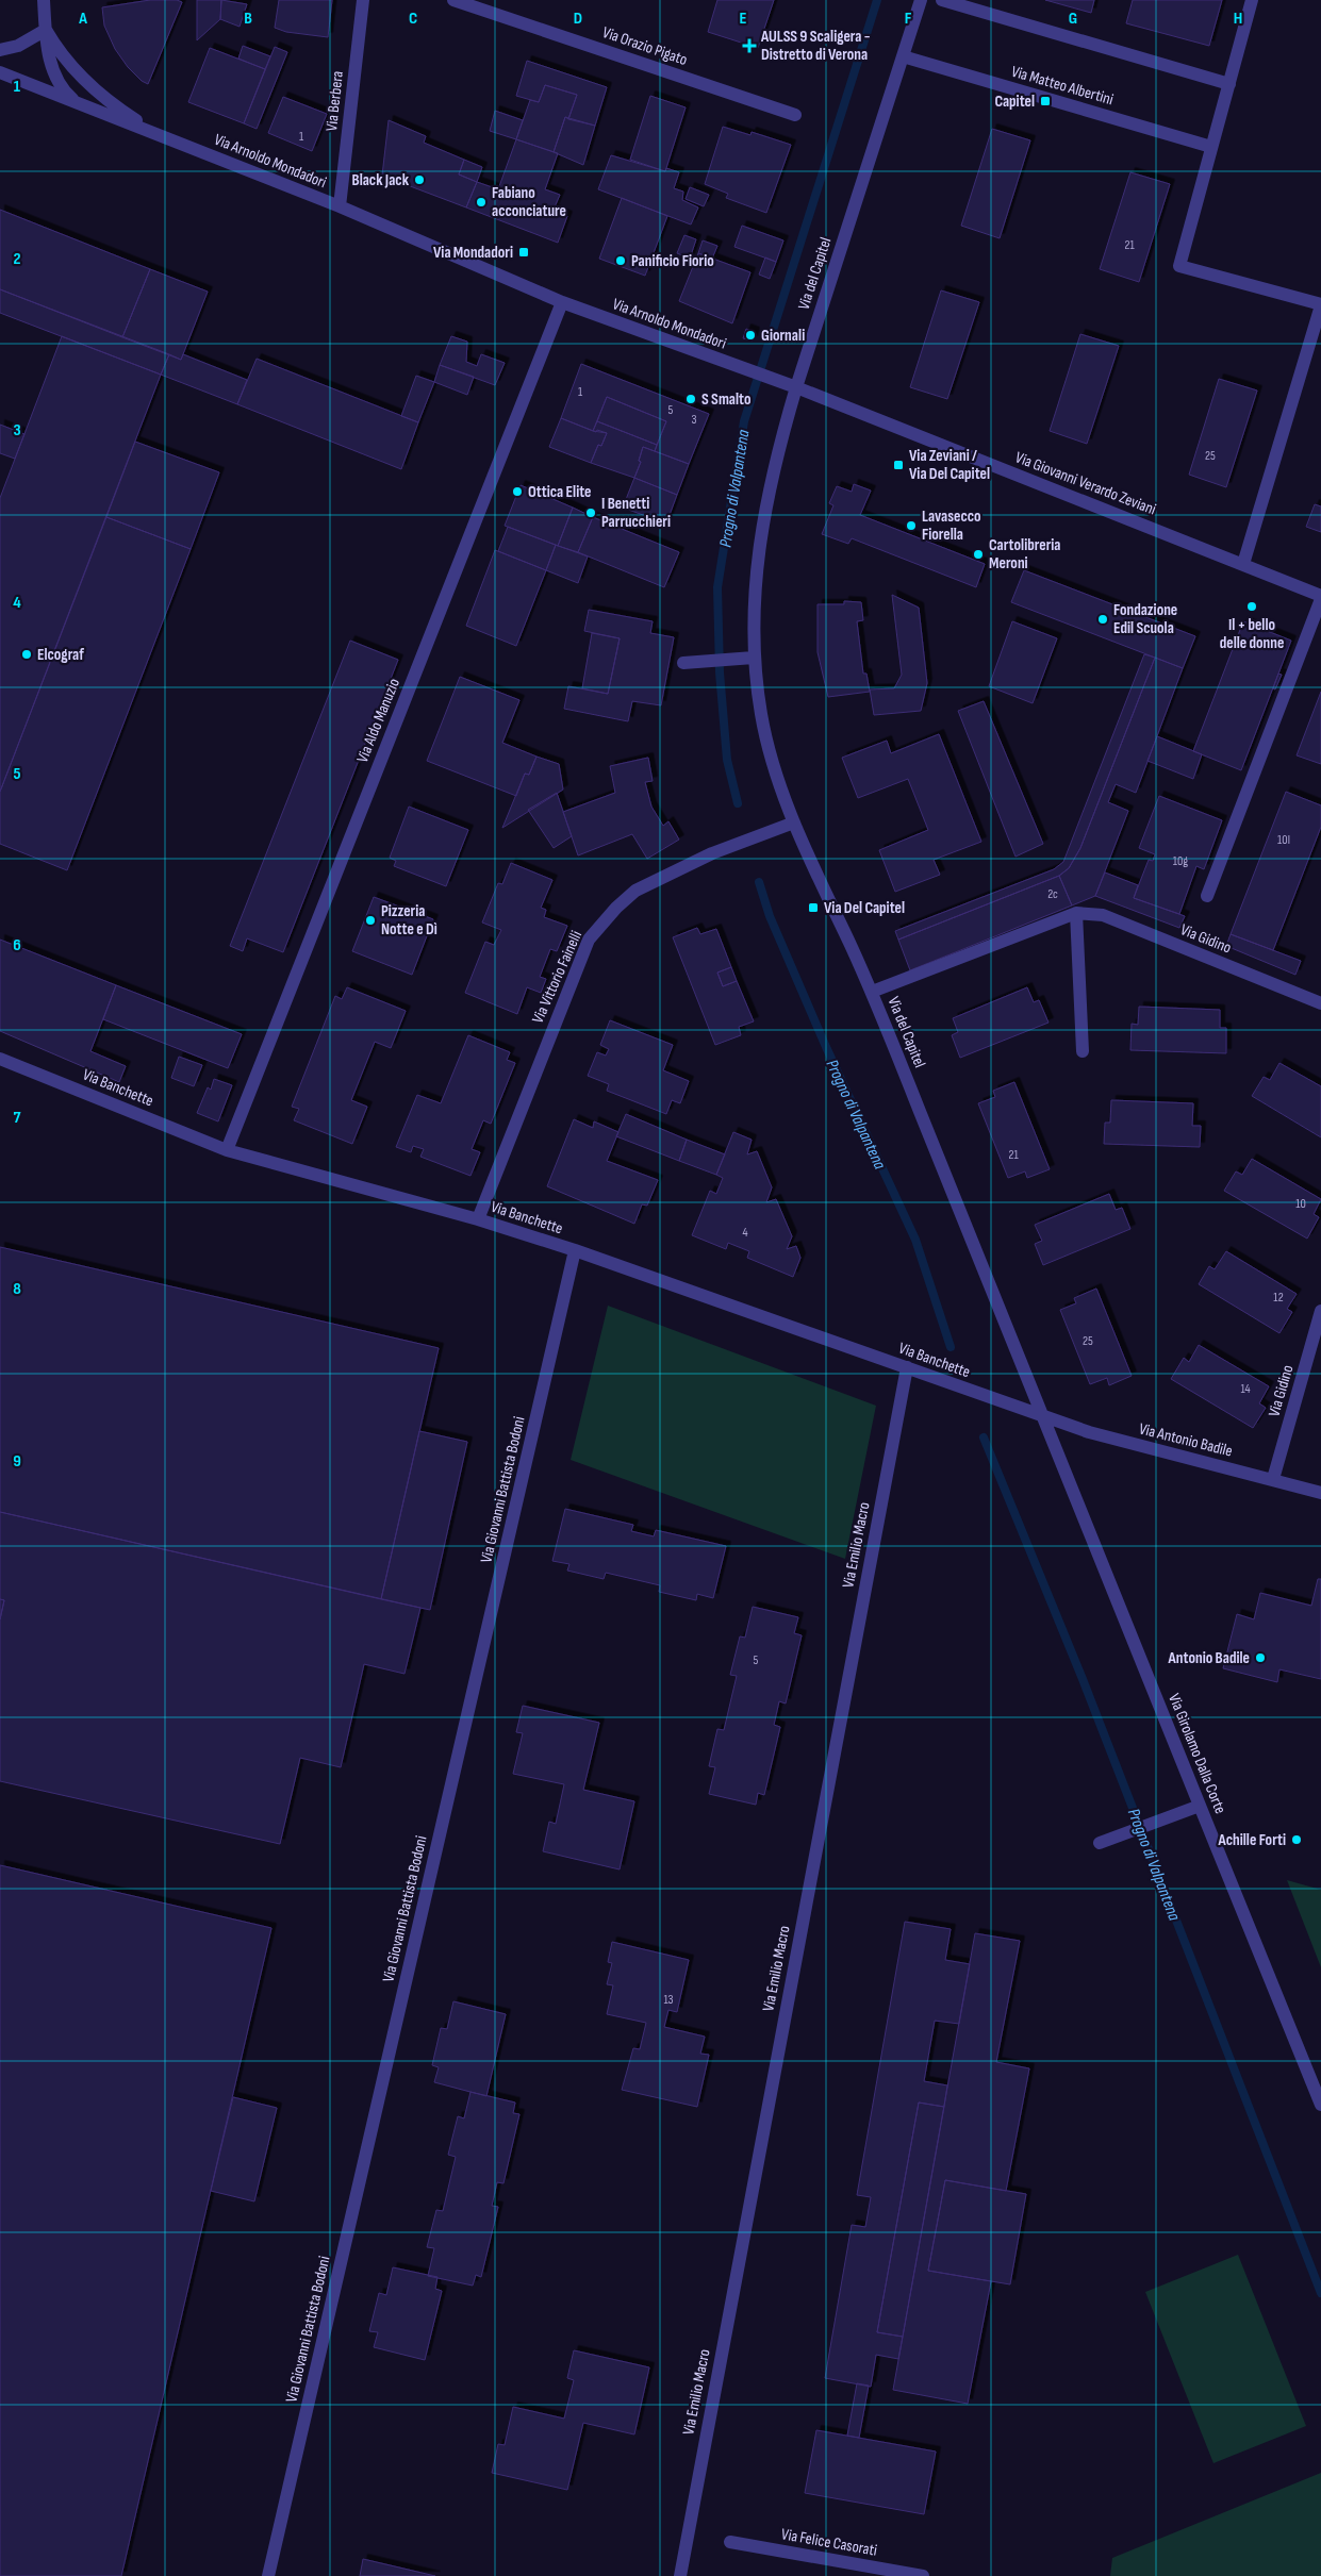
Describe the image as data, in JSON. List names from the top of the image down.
{
  "streets": {
    "street": [
      "Via Orazio Pigato",
      "Via Matteo Albertini",
      "Via Berbera",
      "Via Arnoldo Mondadori",
      "Via del Capitel",
      "Via Giovanni Verardo Zeviani",
      "Via Aldo Manuzio",
      "Via Gidino",
      "Via Vittorio Fainelli",
      "Via Banchette",
      "Via Antonio Badile",
      "Via Giovanni Battista Bodoni",
      "Via Emilio Macro",
      "Via Girolamo Dalla Corte",
      "Via Felice Casorati"
    ]
  },
  "crossings": [
    ["Via Matteo Albertini", "Via del Capitel"],
    ["Via Berbera", "Via Arnoldo Mondadori"],
    ["Via Arnoldo Mondadori", "Via del Capitel"],
    ["Via Arnoldo Mondadori", "Via Giovanni Verardo Zeviani"],
    ["Via Arnoldo Mondadori", "Via Aldo Manuzio"],
    ["Via del Capitel", "Via Giovanni Verardo Zeviani"],
    ["Via del Capitel", "Via Gidino"],
    ["Via del Capitel", "Via Vittorio Fainelli"],
    ["Via del Capitel", "Via Banchette"],
    ["Via del Capitel", "Via Antonio Badile"],
    ["Via del Capitel", "Via Girolamo Dalla Corte"],
    ["Via Aldo Manuzio", "Via Banchette"],
    ["Via Gidino", "Via Antonio Badile"],
    ["Via Vittorio Fainelli", "Via Banchette"],
    ["Via Banchette", "Via Antonio Badile"],
    ["Via Banchette", "Via Giovanni Battista Bodoni"],
    ["Via Banchette", "Via Emilio Macro"],
    ["Via Banchette", "Via Girolamo Dalla Corte"],
    ["Via Antonio Badile", "Via Girolamo Dalla Corte"]
  ],
  "water": ["Progno di Valpantena"],
  "places": {
    "health": ["AULSS 9 Scaligera - Distretto di Verona"],
    "transit": [
      "Capitel",
      "Via Mondadori",
      "Via Zeviani / Via Del Capitel",
      "Via Del Capitel"
    ],
    "other": [
      "Black Jack",
      "Fabiano acconciature",
      "Panificio Fiorio",
      "Giornali",
      "S Smalto",
      "Ottica Elite",
      "I Benetti Parrucchieri",
      "Lavasecco Fiorella",
      "Cartolibreria Meroni",
      "Il + bello delle donne",
      "Fondazione Edil Scuola",
      "Elcograf",
      "Pizzeria Notte e Dì",
      "Antonio Badile",
      "Achille Forti"
    ]
  },
  "house_numbers": [
    "1",
    "21",
    "1",
    "5",
    "3",
    "25",
    "10l",
    "10g",
    "2c",
    "21",
    "10",
    "4",
    "12",
    "25",
    "14",
    "5",
    "13"
  ],
  "grid": {
    "columns": [
      "A",
      "B",
      "C",
      "D",
      "E",
      "F",
      "G",
      "H"
    ],
    "rows": [
      "1",
      "2",
      "3",
      "4",
      "5",
      "6",
      "7",
      "8",
      "9"
    ]
  }
}
